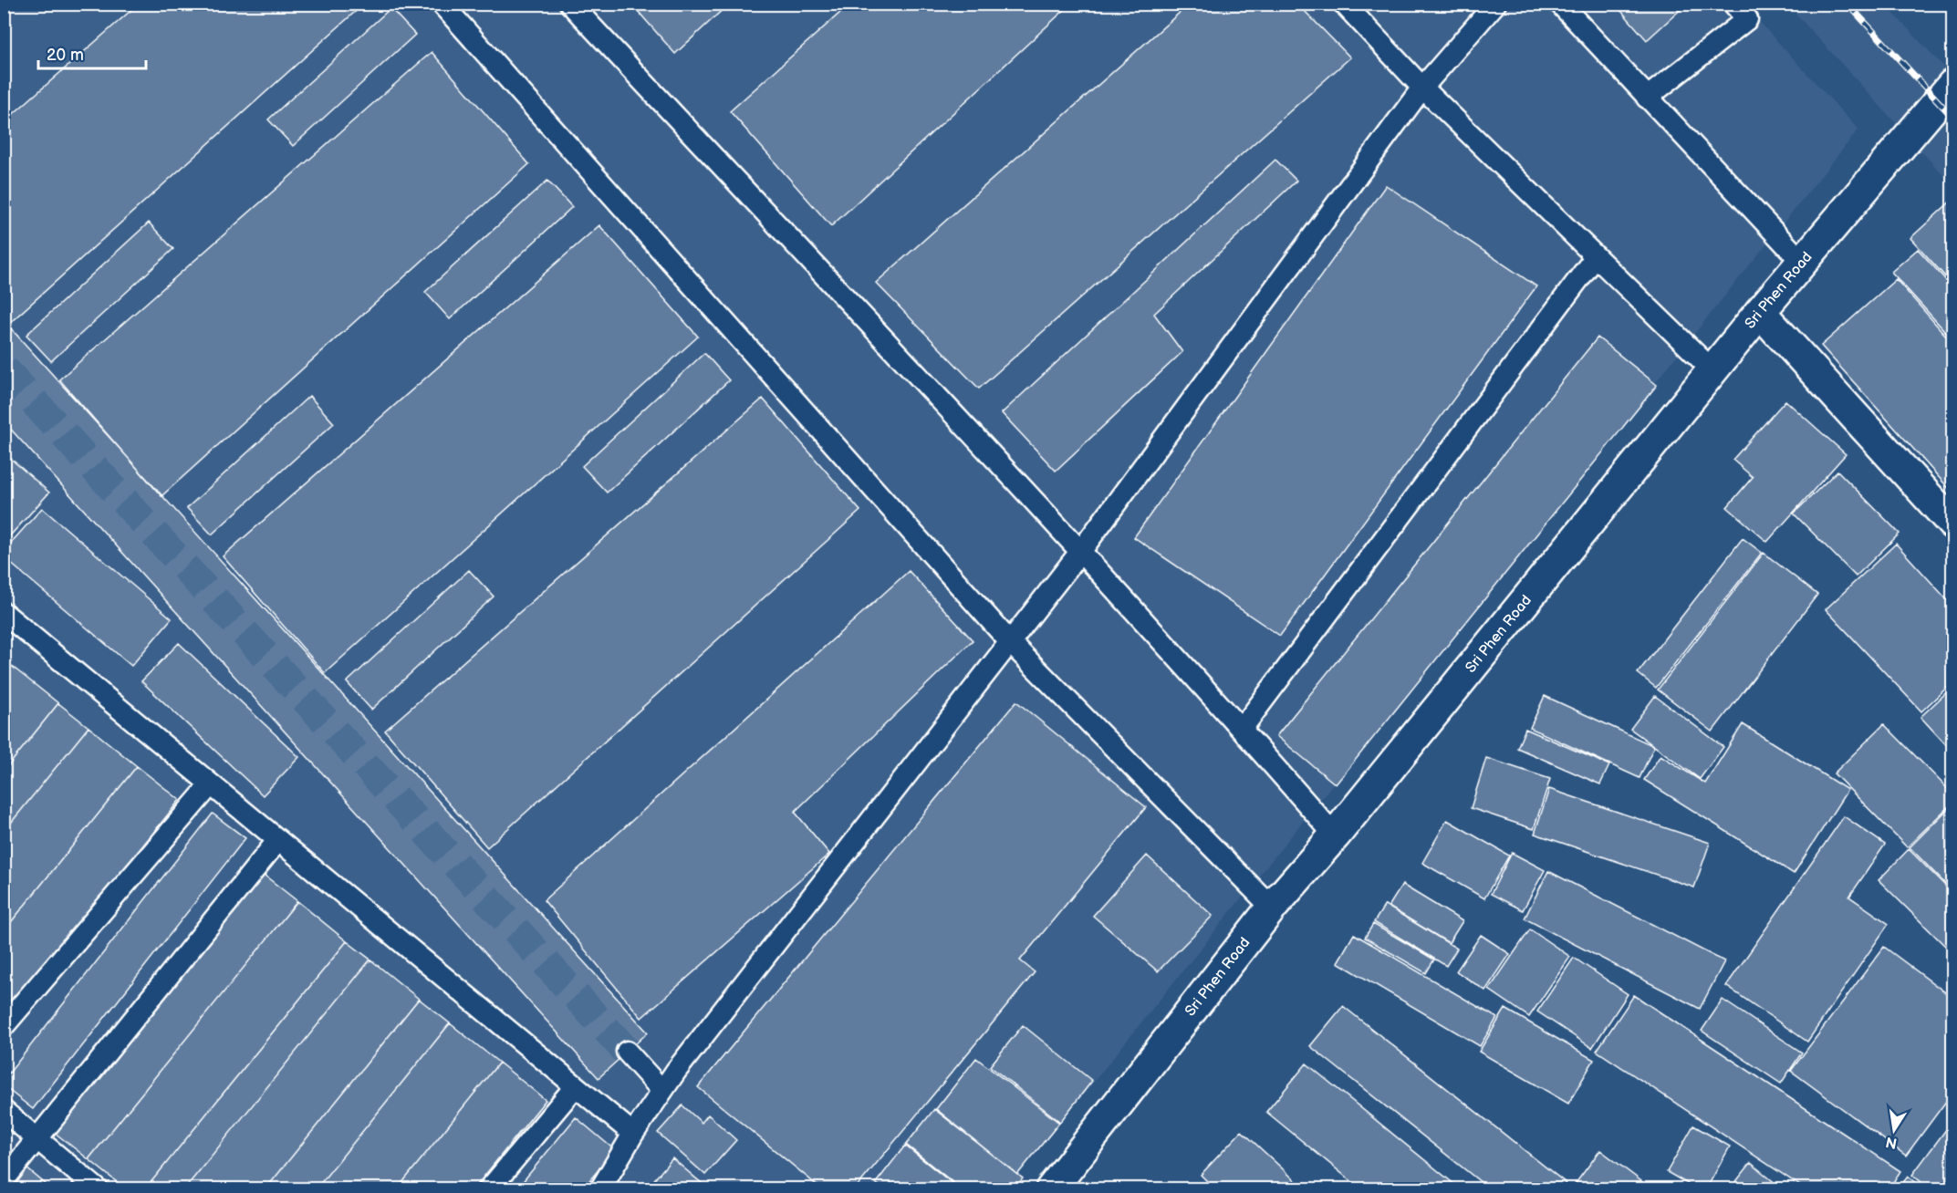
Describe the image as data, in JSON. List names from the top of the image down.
{
  "streets": {
    "main road": ["Sri Phen Road"]
  },
  "scale_bar": "20 m",
  "north": "bottom"
}
